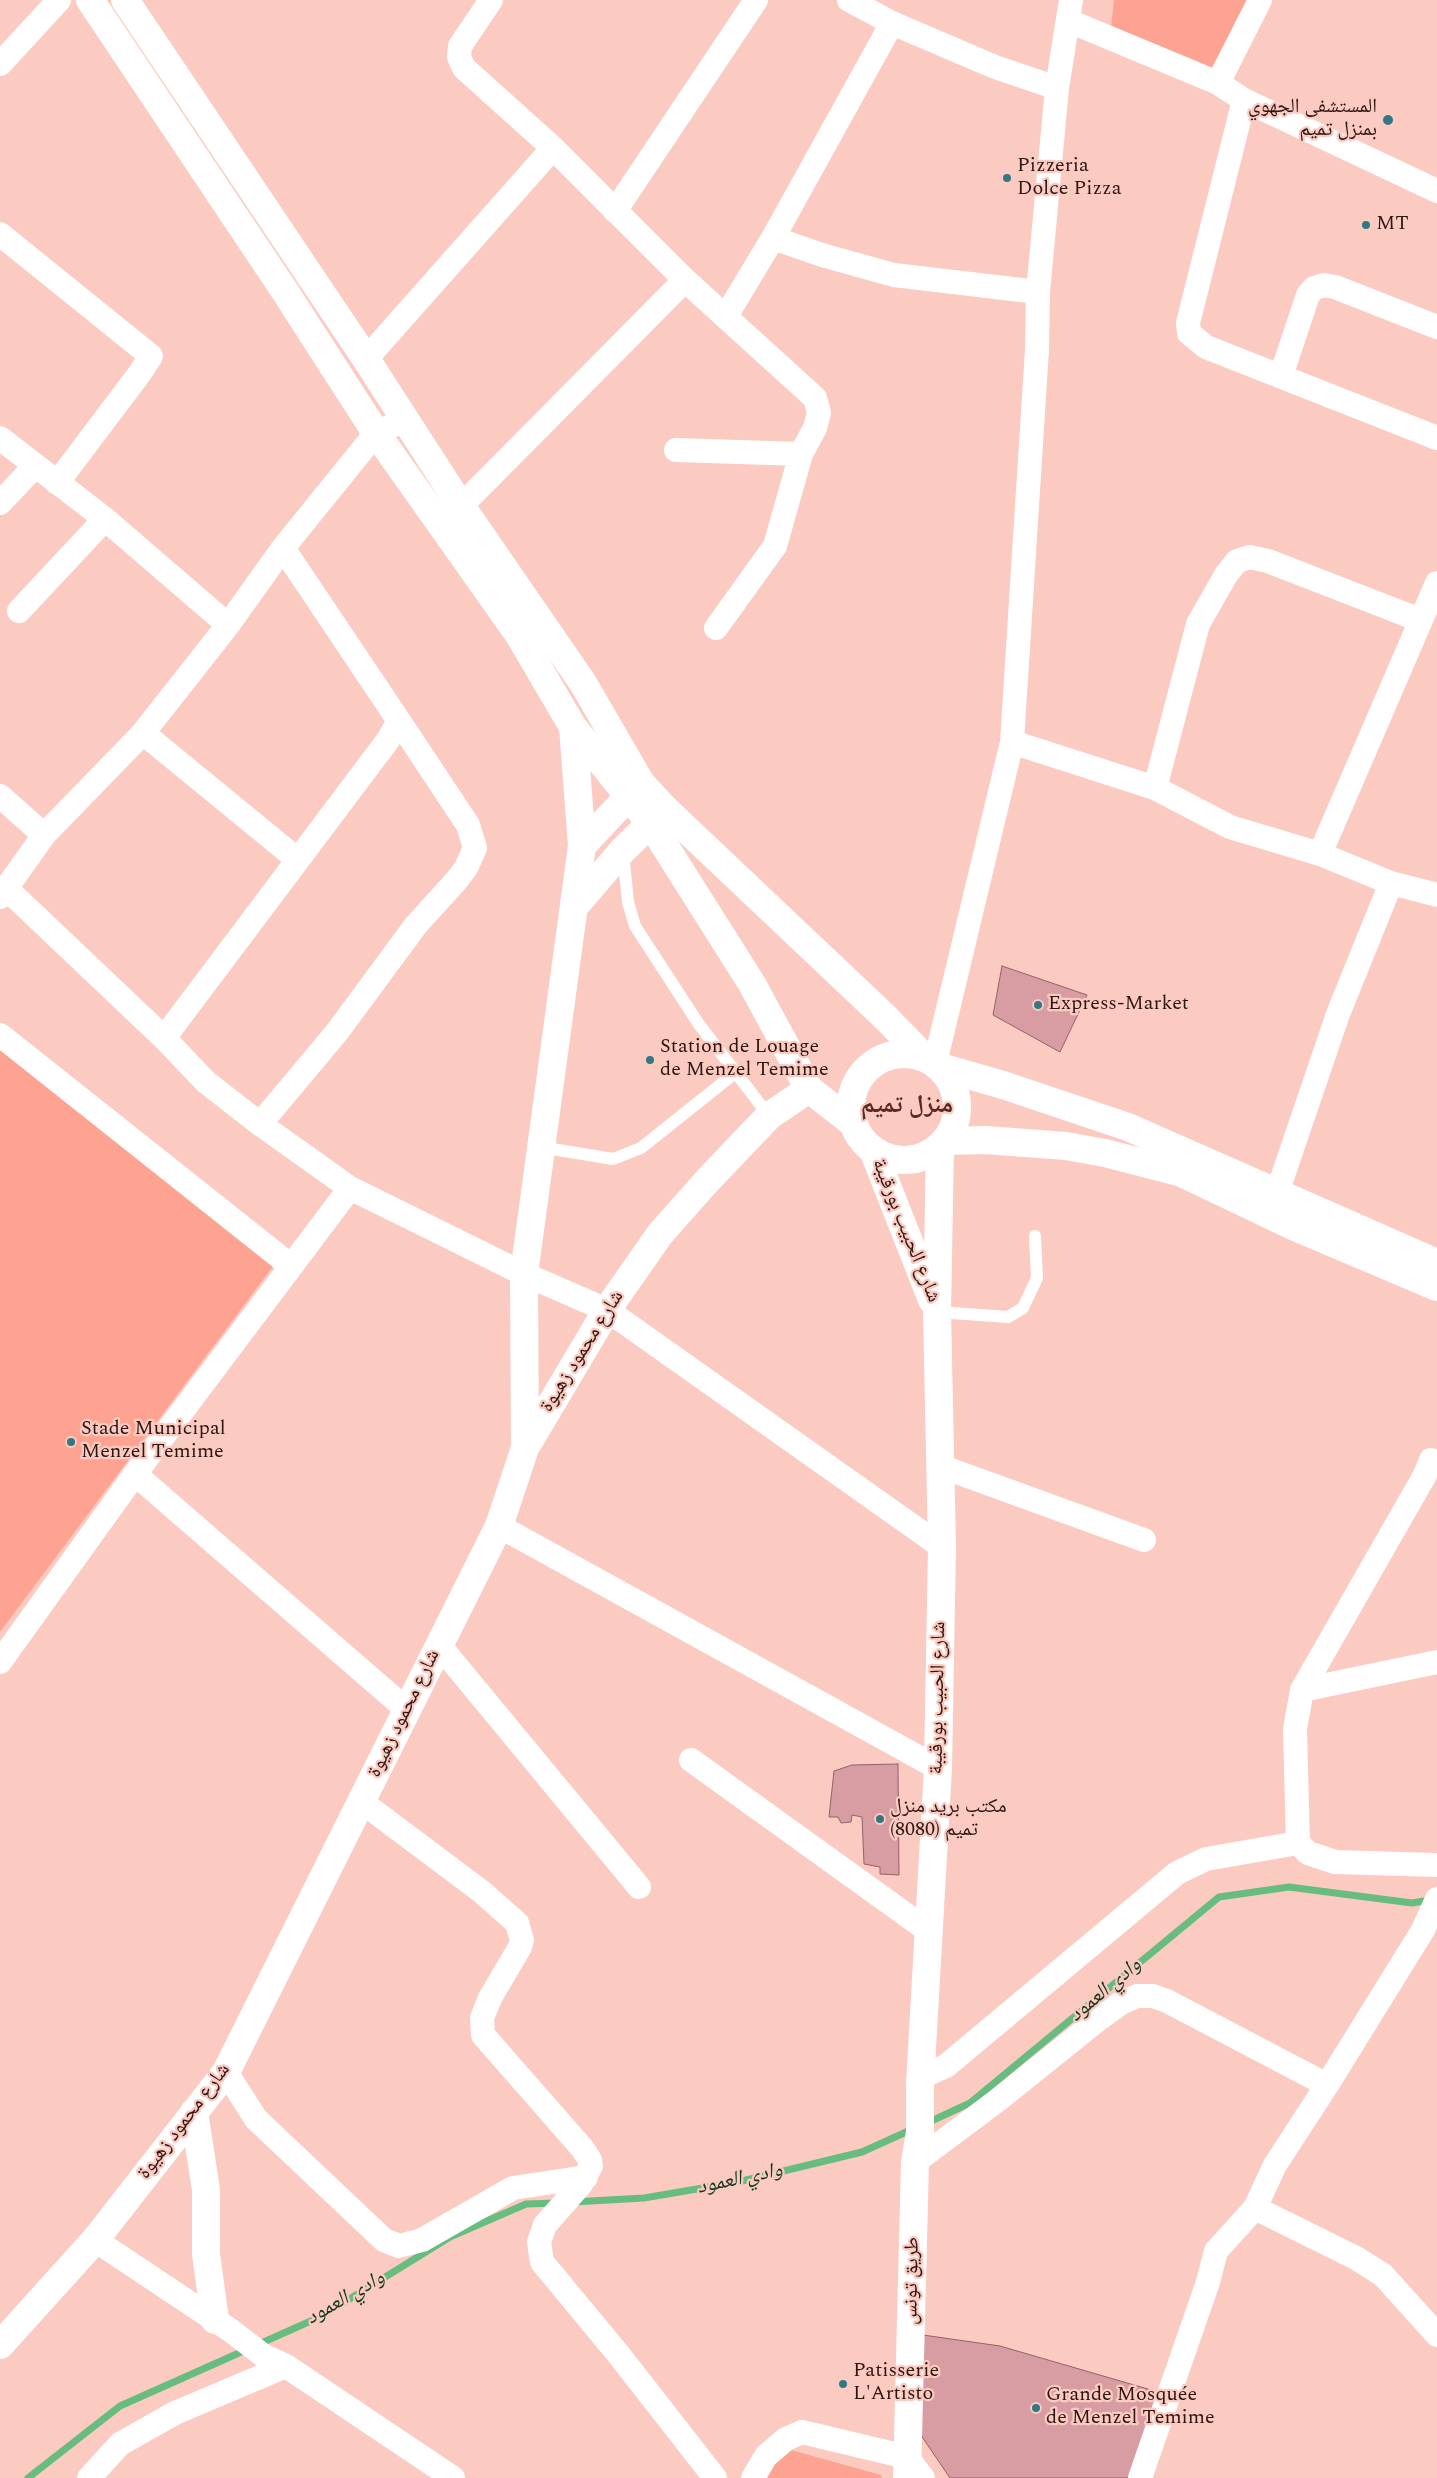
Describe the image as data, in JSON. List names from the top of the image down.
{
  "streets": {
    "main road": ["شارع الحبيب بورقيبة", "شارع محمود زهيوة", "طريق تونس"]
  },
  "crossings": [
    ["شارع الحبيب بورقيبة", "طريق تونس"]
  ],
  "districts": ["منزل تميم"],
  "water": ["وادي العمود"],
  "places": [
    "المستشفى الجهوي بمنزل تميم",
    "Pizzeria Dolce Pizza",
    "MT",
    "Express-Market",
    "Station de Louage de Menzel Temime",
    "Stade Municipal Menzel Temime",
    "مكتب بريد منزل تميم (8080)",
    "Patisserie L'Artisto",
    "Grande Mosquée de Menzel Temime"
  ]
}
